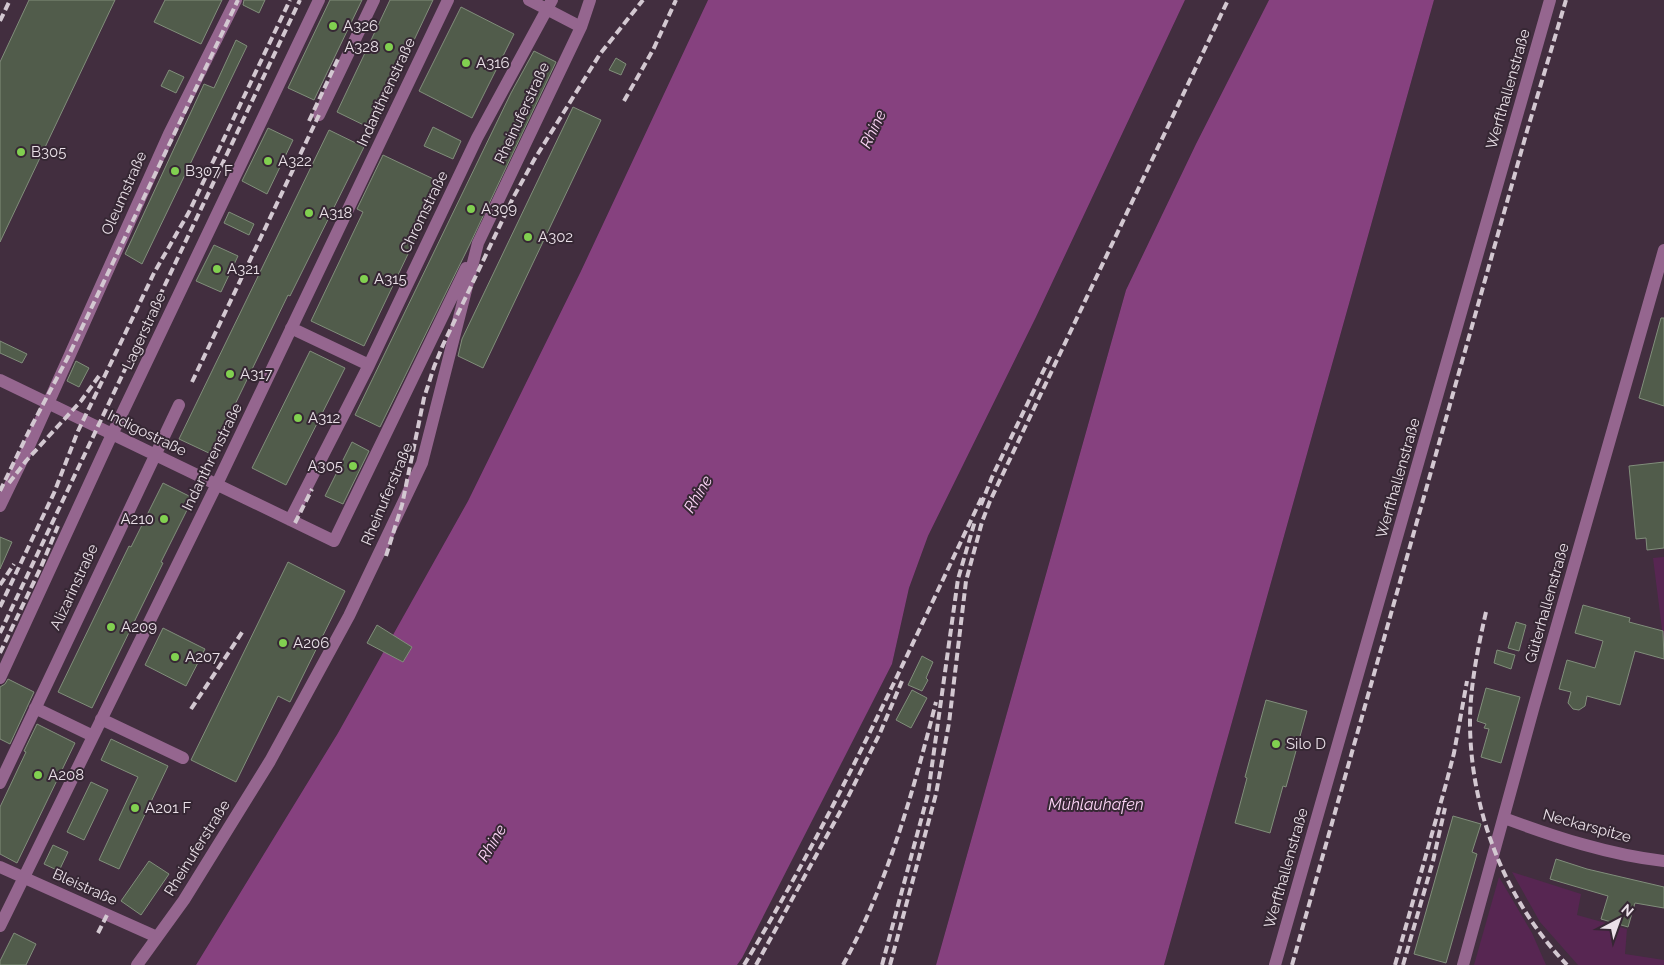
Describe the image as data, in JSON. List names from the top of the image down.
{
  "streets": {
    "street": [
      "Werfthallenstraße",
      "Indanthrenstraße",
      "Rheinuferstraße",
      "Oleumstraße",
      "Chromstraße",
      "Lagerstraße",
      "Indigostraße",
      "Alizarinstraße",
      "Güterhallenstraße",
      "Neckarspitze",
      "Bleistraße"
    ]
  },
  "crossings": [
    ["Indanthrenstraße", "Indigostraße"],
    ["Indanthrenstraße", "Bleistraße"],
    ["Rheinuferstraße", "Indigostraße"],
    ["Rheinuferstraße", "Bleistraße"],
    ["Oleumstraße", "Indigostraße"],
    ["Chromstraße", "Indigostraße"],
    ["Lagerstraße", "Indigostraße"],
    ["Indigostraße", "Alizarinstraße"],
    ["Güterhallenstraße", "Neckarspitze"]
  ],
  "water": ["Rhine", "Mühlauhafen"],
  "places": [
    "A326",
    "A328",
    "A316",
    "B305",
    "A322",
    "B307 F",
    "A309",
    "A318",
    "A302",
    "A321",
    "A315",
    "A317",
    "A312",
    "A305",
    "A210",
    "A209",
    "A206",
    "A207",
    "Silo D",
    "A208",
    "A201 F"
  ],
  "north": "top right"
}
